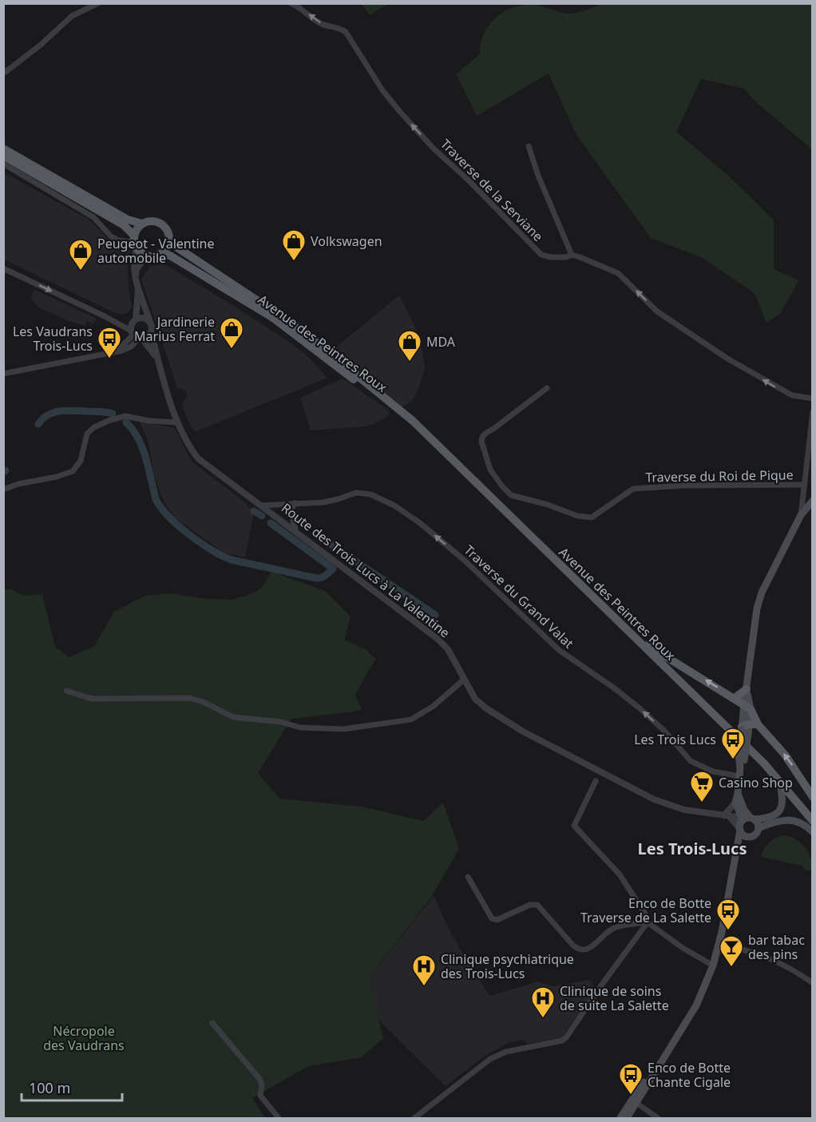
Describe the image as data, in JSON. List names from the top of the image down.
{
  "streets": {
    "main road": ["Avenue des Peintres Roux"],
    "street": [
      "Traverse de la Serviane",
      "Traverse du Roi de Pique",
      "Route des Trois Lucs à La Valentine",
      "Traverse du Grand Valat"
    ]
  },
  "crossings": [
    ["Route des Trois Lucs à La Valentine", "Traverse du Grand Valat"]
  ],
  "one_way": ["Traverse de la Serviane", "Traverse du Grand Valat"],
  "districts": ["Les Trois-Lucs"],
  "parks": ["Nécropole des Vaudrans"],
  "places": {
    "shop": [
      "Volkswagen",
      "Peugeot - Valentine automobile",
      "Jardinerie Marius Ferrat",
      "MDA"
    ],
    "bus stop": [
      "Les Vaudrans Trois-Lucs",
      "Les Trois Lucs",
      "Enco de Botte Traverse de La Salette",
      "Enco de Botte Chante Cigale"
    ],
    "supermarket": ["Casino Shop"],
    "bar": ["bar tabac des pins"],
    "hospital": ["Clinique psychiatrique des Trois-Lucs", "Clinique de soins de suite La Salette"]
  },
  "scale_bar": "100 m"
}
